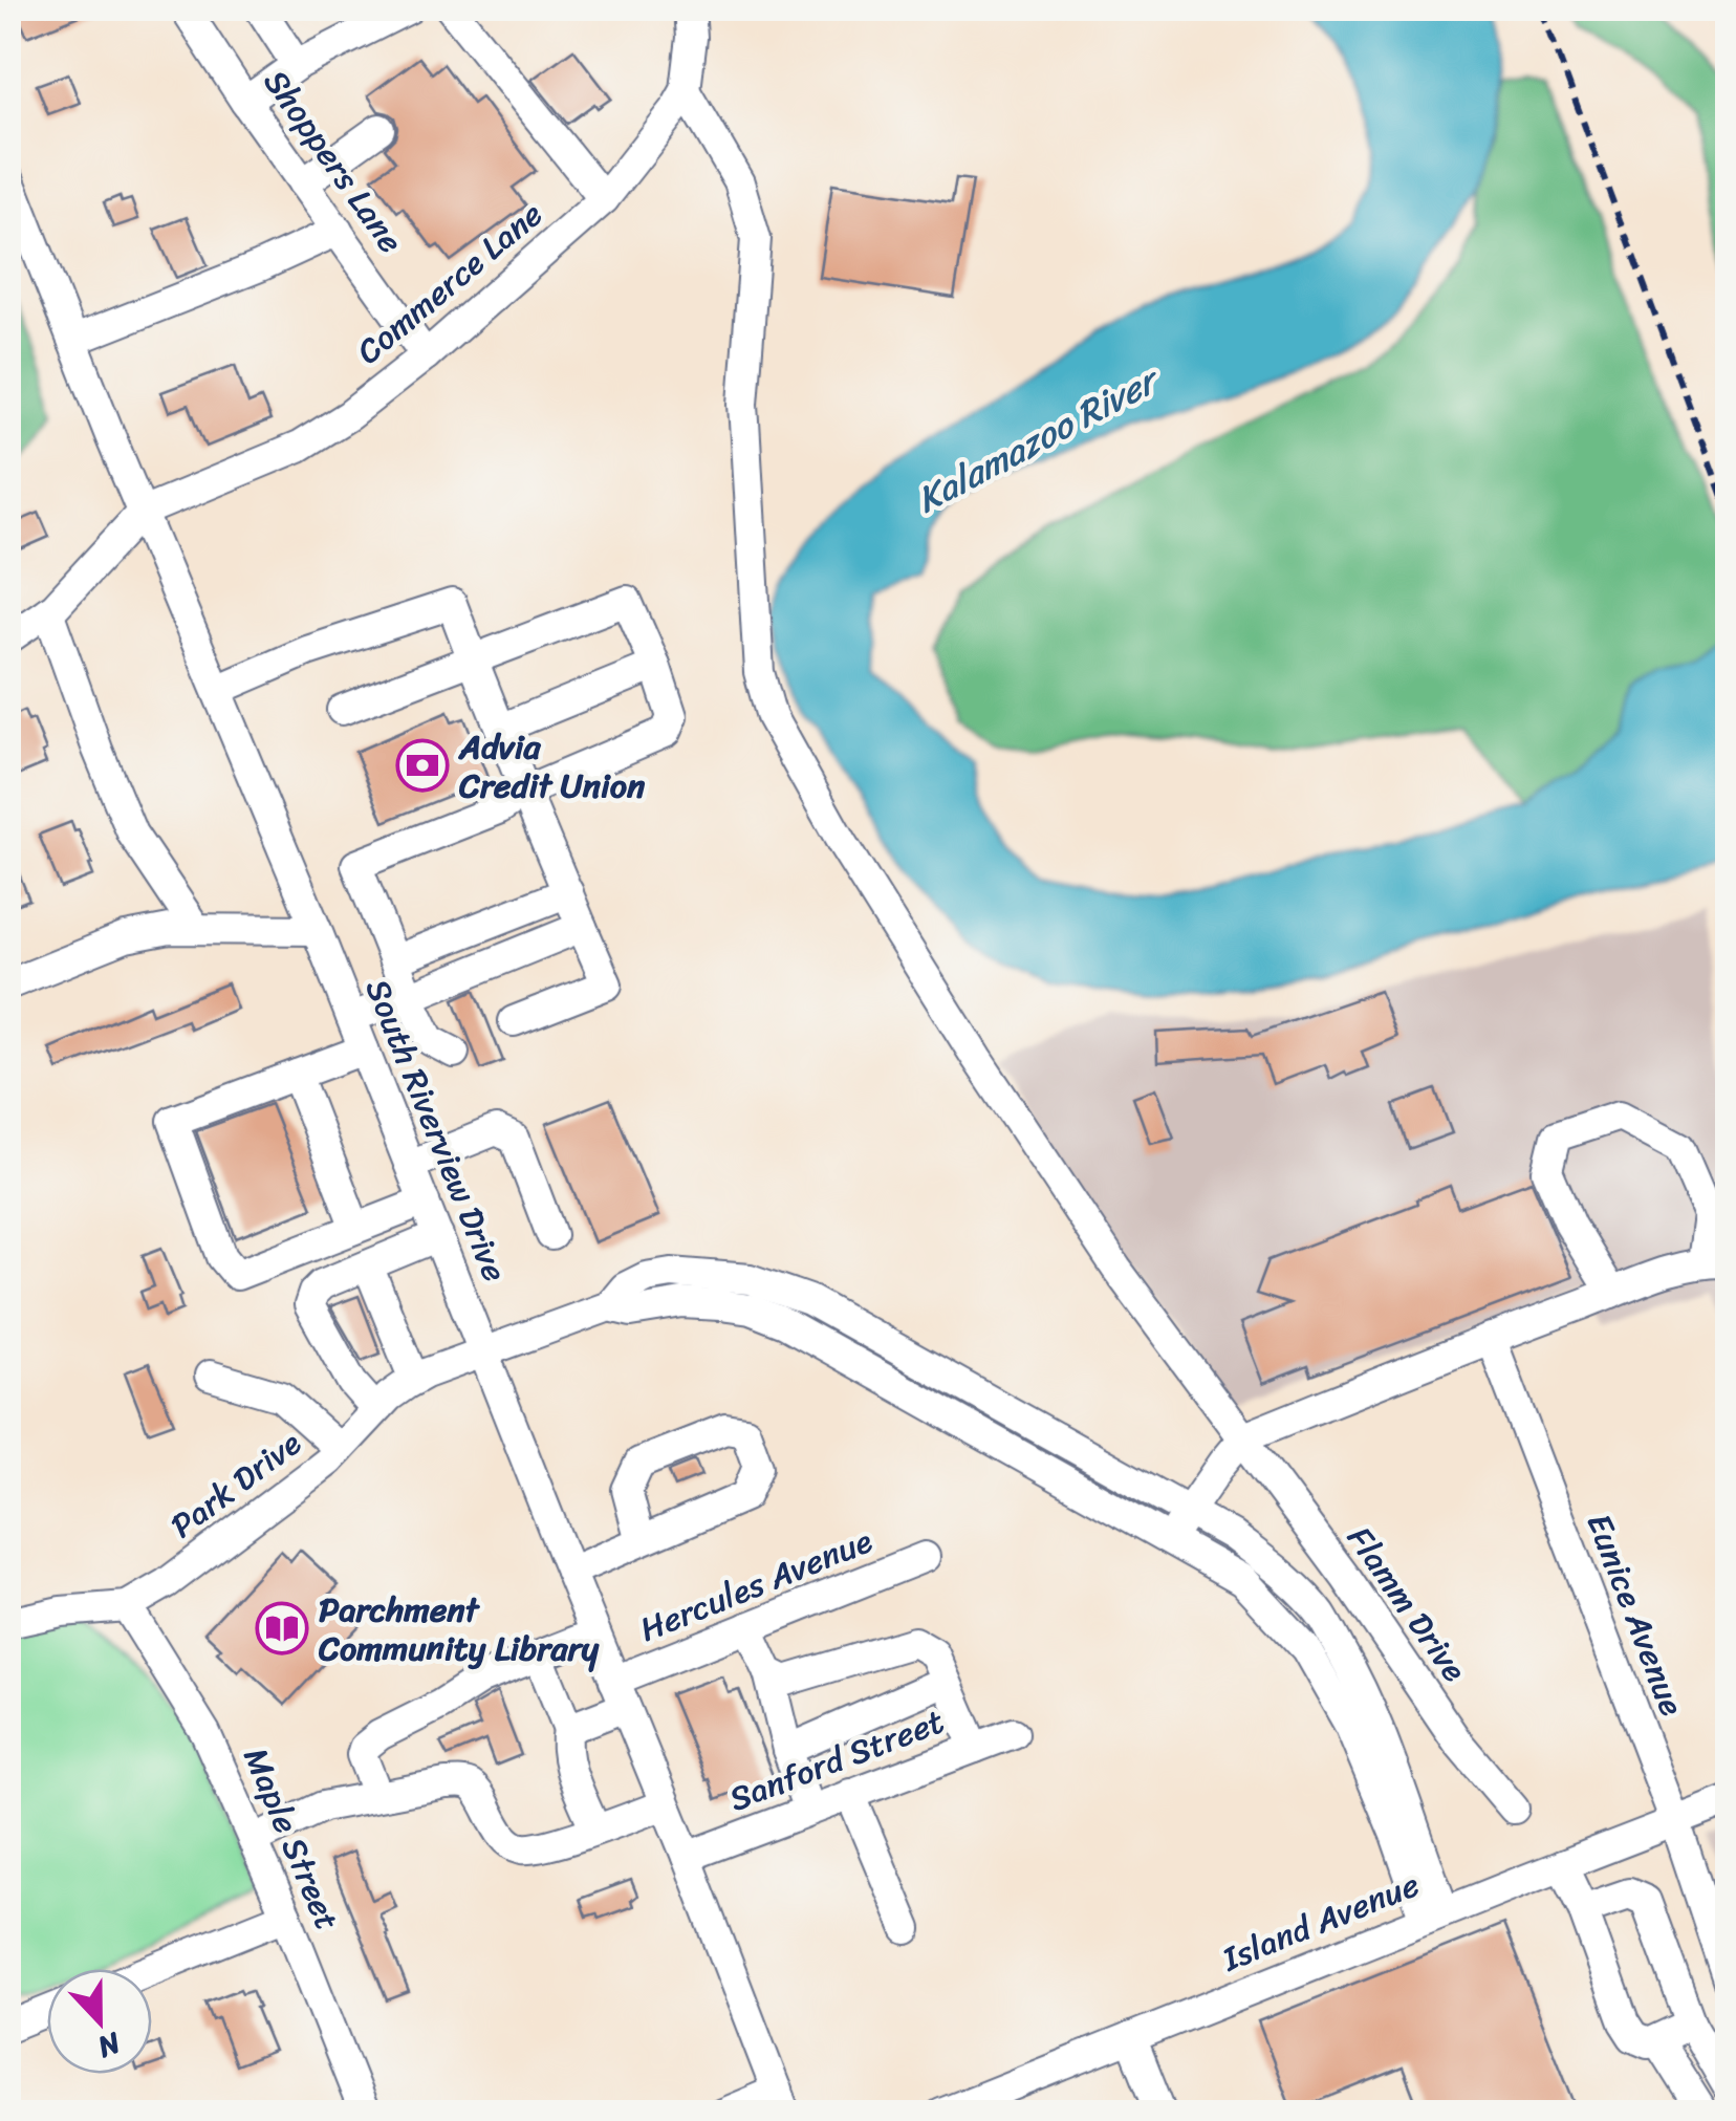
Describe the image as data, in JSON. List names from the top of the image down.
{
  "streets": {
    "street": [
      "Shoppers Lane",
      "Commerce Lane",
      "South Riverview Drive",
      "Park Drive",
      "Hercules Avenue",
      "Flamm Drive",
      "Eunice Avenue",
      "Sanford Street",
      "Maple Street",
      "Island Avenue"
    ]
  },
  "crossings": [
    ["Shoppers Lane", "Commerce Lane"],
    ["Commerce Lane", "South Riverview Drive"],
    ["Commerce Lane", "Flamm Drive"],
    ["South Riverview Drive", "Park Drive"],
    ["South Riverview Drive", "Hercules Avenue"],
    ["South Riverview Drive", "Sanford Street"],
    ["Park Drive", "Maple Street"],
    ["Eunice Avenue", "Island Avenue"]
  ],
  "water": ["Kalamazoo River"],
  "places": {
    "bank": ["Advia Credit Union"],
    "library": ["Parchment Community Library"]
  },
  "north": "bottom"
}
